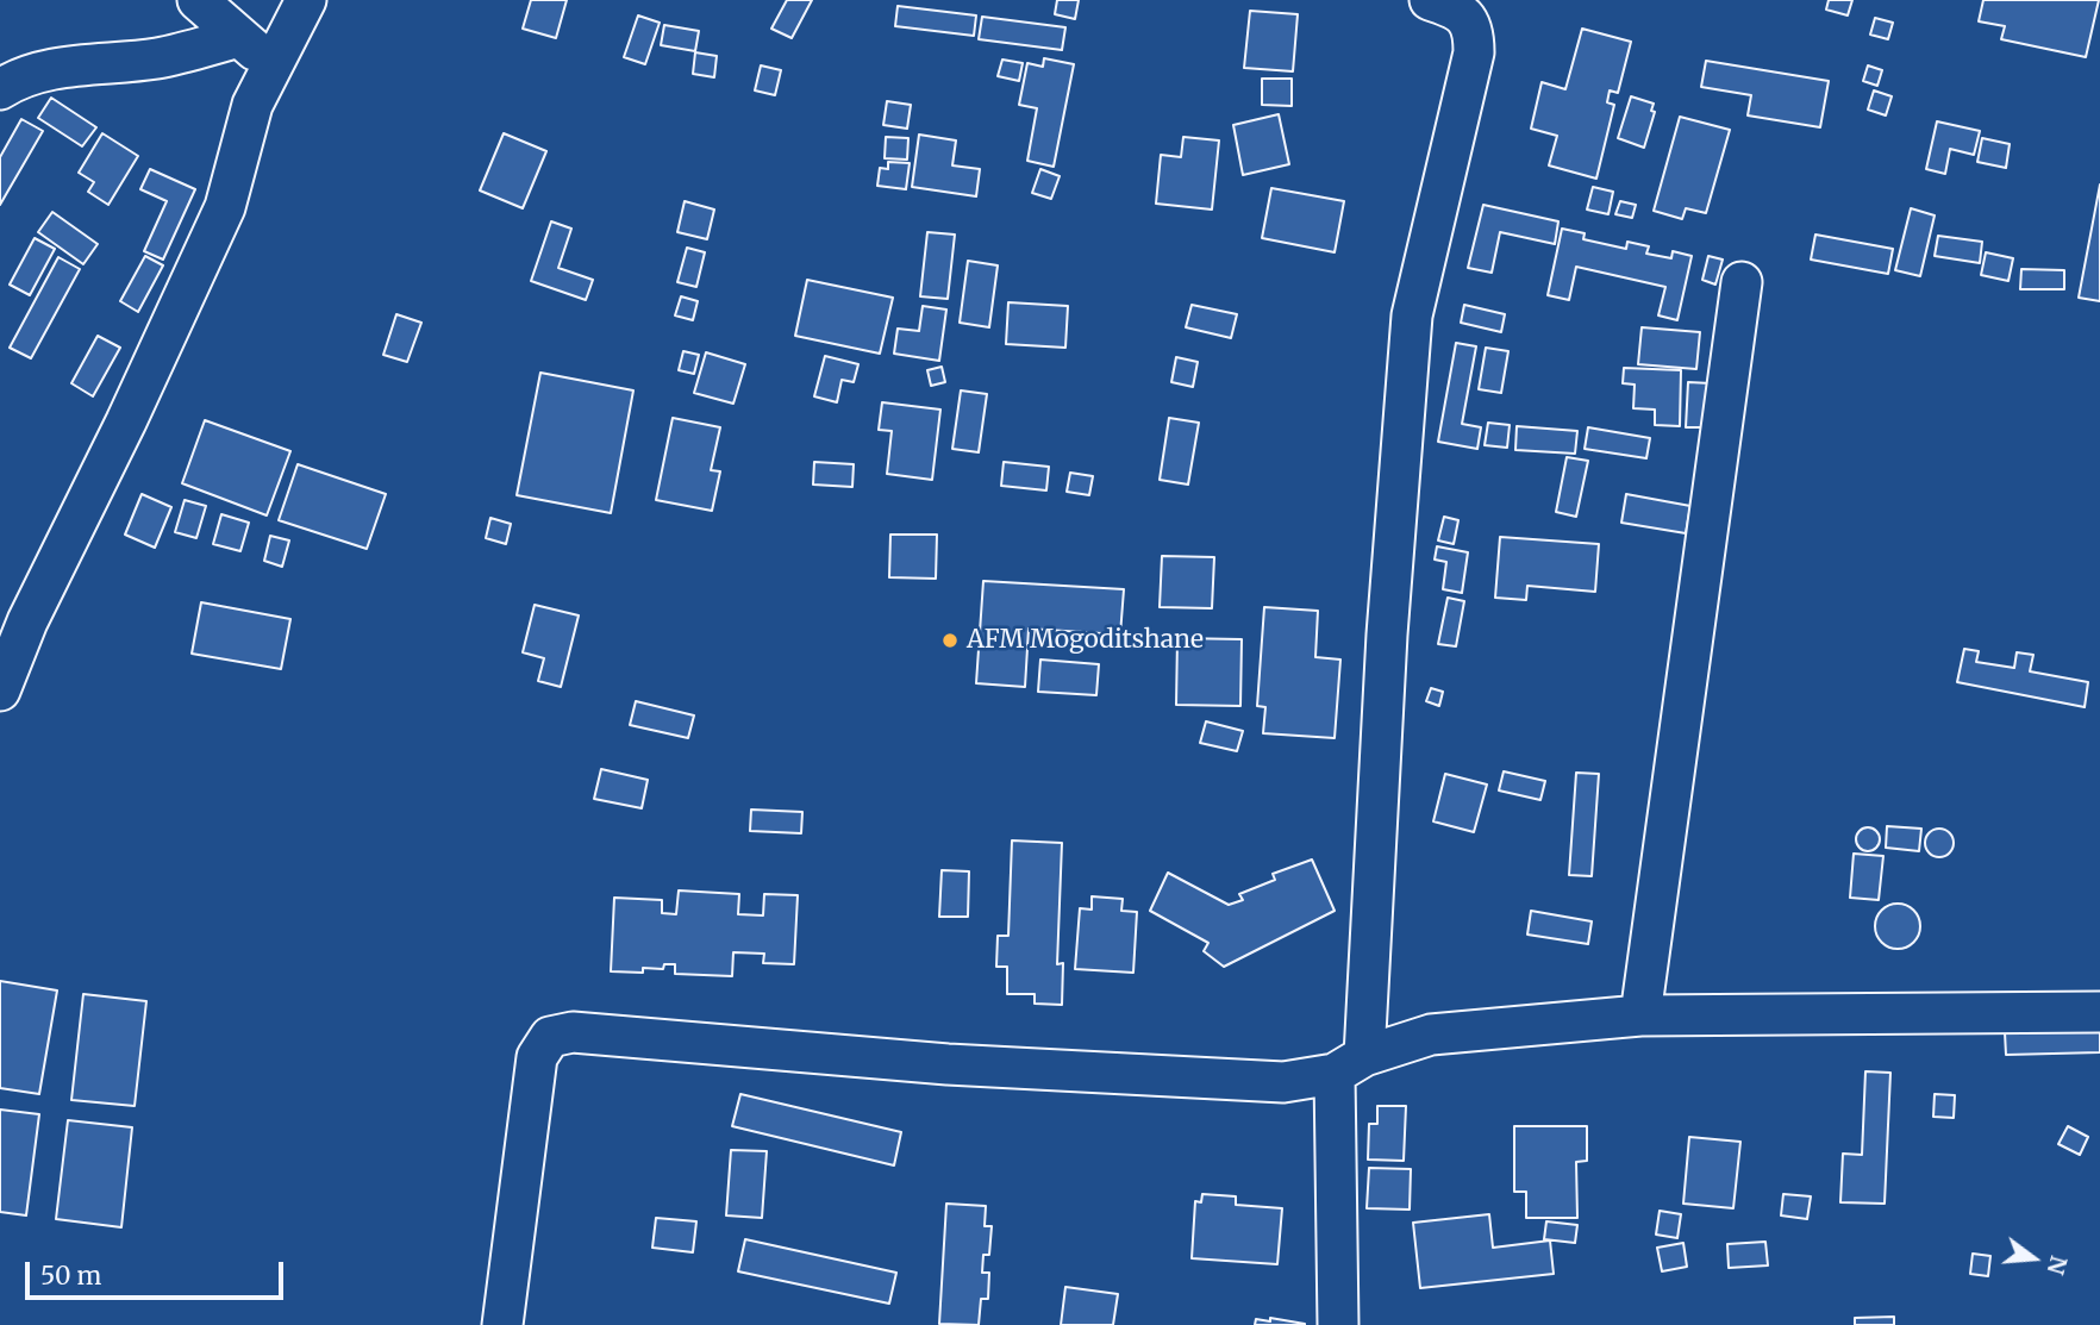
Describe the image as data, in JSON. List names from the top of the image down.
{
  "places": ["AFM Mogoditshane"],
  "scale_bar": "50 m",
  "north": "right"
}
